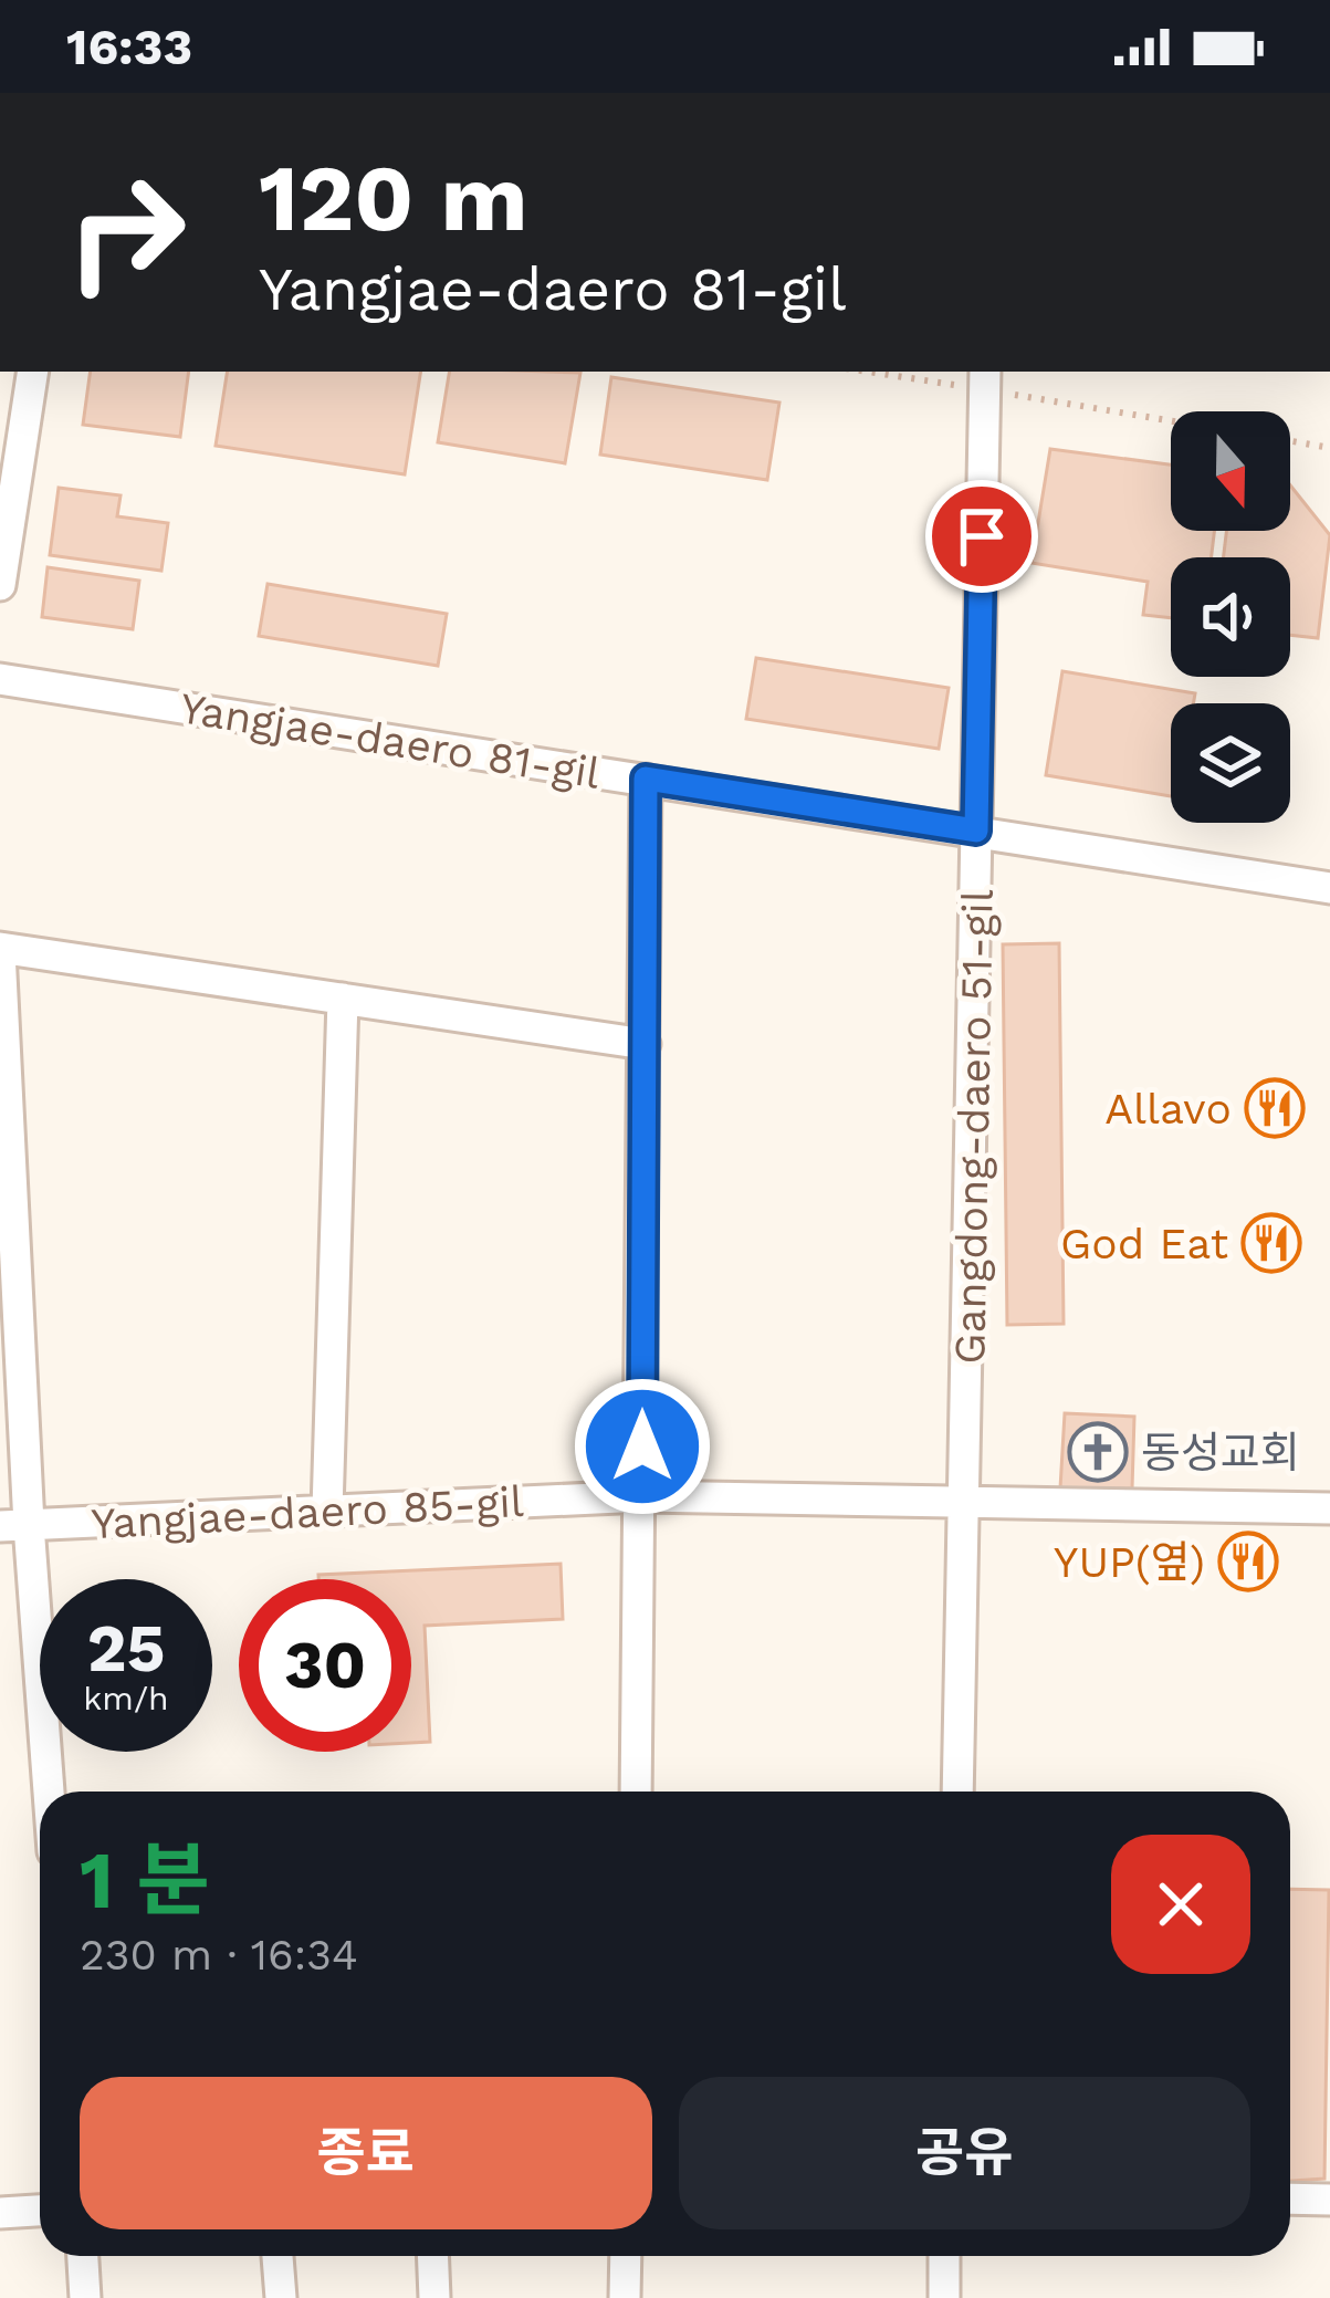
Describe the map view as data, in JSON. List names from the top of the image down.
{
  "streets": {
    "street": ["Yangjae-daero 81-gil", "Gangdong-daero 51-gil", "Yangjae-daero 85-gil"]
  },
  "crossings": [
    ["Yangjae-daero 81-gil", "Gangdong-daero 51-gil"],
    ["Gangdong-daero 51-gil", "Yangjae-daero 85-gil"]
  ],
  "places": {
    "restaurant": ["Allavo", "God Eat", "YUP(옆)"],
    "church": ["동성교회"]
  },
  "north": "bottom",
  "page": {
    "status": "16:33",
    "turn": ["120 m", "Yangjae-daero 81-gil"],
    "speed": "25 km/h",
    "limit": "30",
    "heading": ["1 분", "230 m · 16:34"],
    "buttons": ["종료", "공유"]
  }
}
